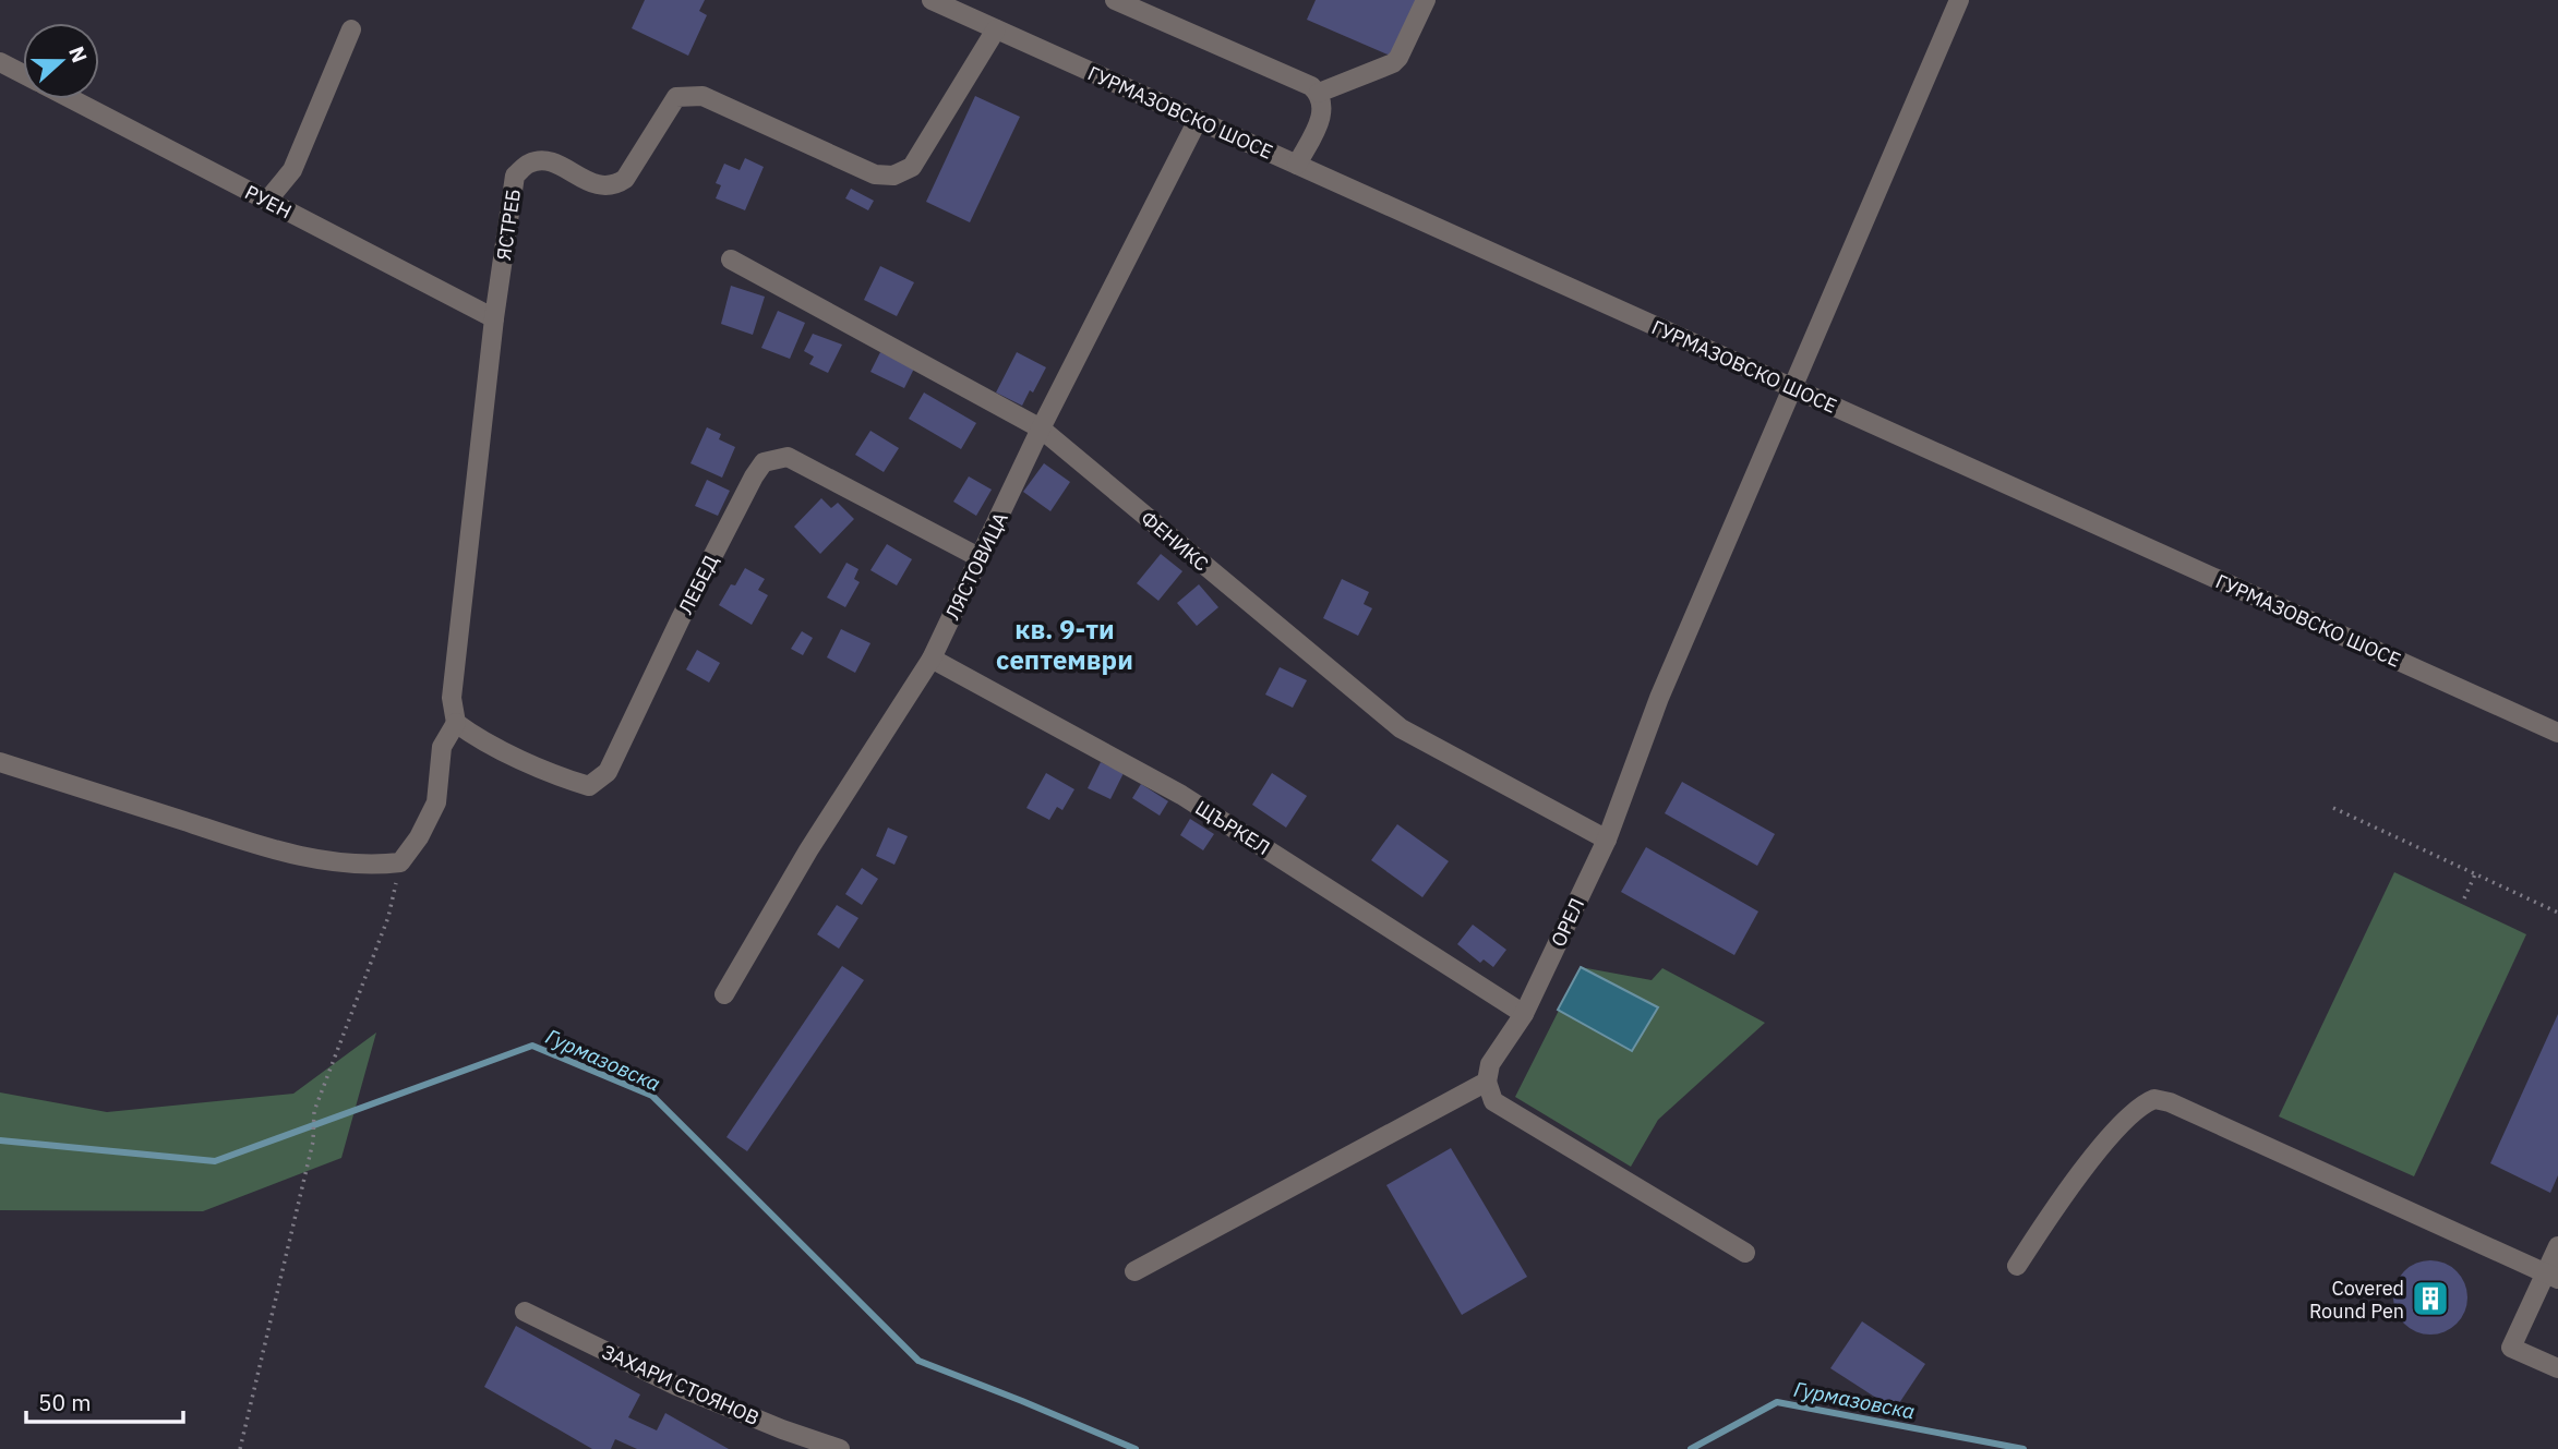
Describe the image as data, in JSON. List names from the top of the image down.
{
  "streets": {
    "street": [
      "ГУРМАЗОВСКО ШОСЕ",
      "РУЕН",
      "ЯСТРЕБ",
      "ФЕНИКС",
      "ЛЯСТОВИЦА",
      "ЛЕБЕД",
      "ЩЪРКЕЛ",
      "ОРЕЛ",
      "ЗАХАРИ СТОЯНОВ"
    ]
  },
  "crossings": [
    ["ГУРМАЗОВСКО ШОСЕ", "ЯСТРЕБ"],
    ["ГУРМАЗОВСКО ШОСЕ", "ЛЯСТОВИЦА"],
    ["ГУРМАЗОВСКО ШОСЕ", "ОРЕЛ"],
    ["РУЕН", "ЯСТРЕБ"],
    ["ЯСТРЕБ", "ЛЕБЕД"],
    ["ФЕНИКС", "ЛЯСТОВИЦА"],
    ["ФЕНИКС", "ОРЕЛ"],
    ["ЛЯСТОВИЦА", "ЛЕБЕД"],
    ["ЛЯСТОВИЦА", "ЩЪРКЕЛ"],
    ["ЩЪРКЕЛ", "ОРЕЛ"]
  ],
  "districts": ["кв. 9-ти септември"],
  "water": ["Гурмазовска"],
  "places": {
    "building": ["Covered Round Pen"]
  },
  "scale_bar": "50 m",
  "north": "right"
}
